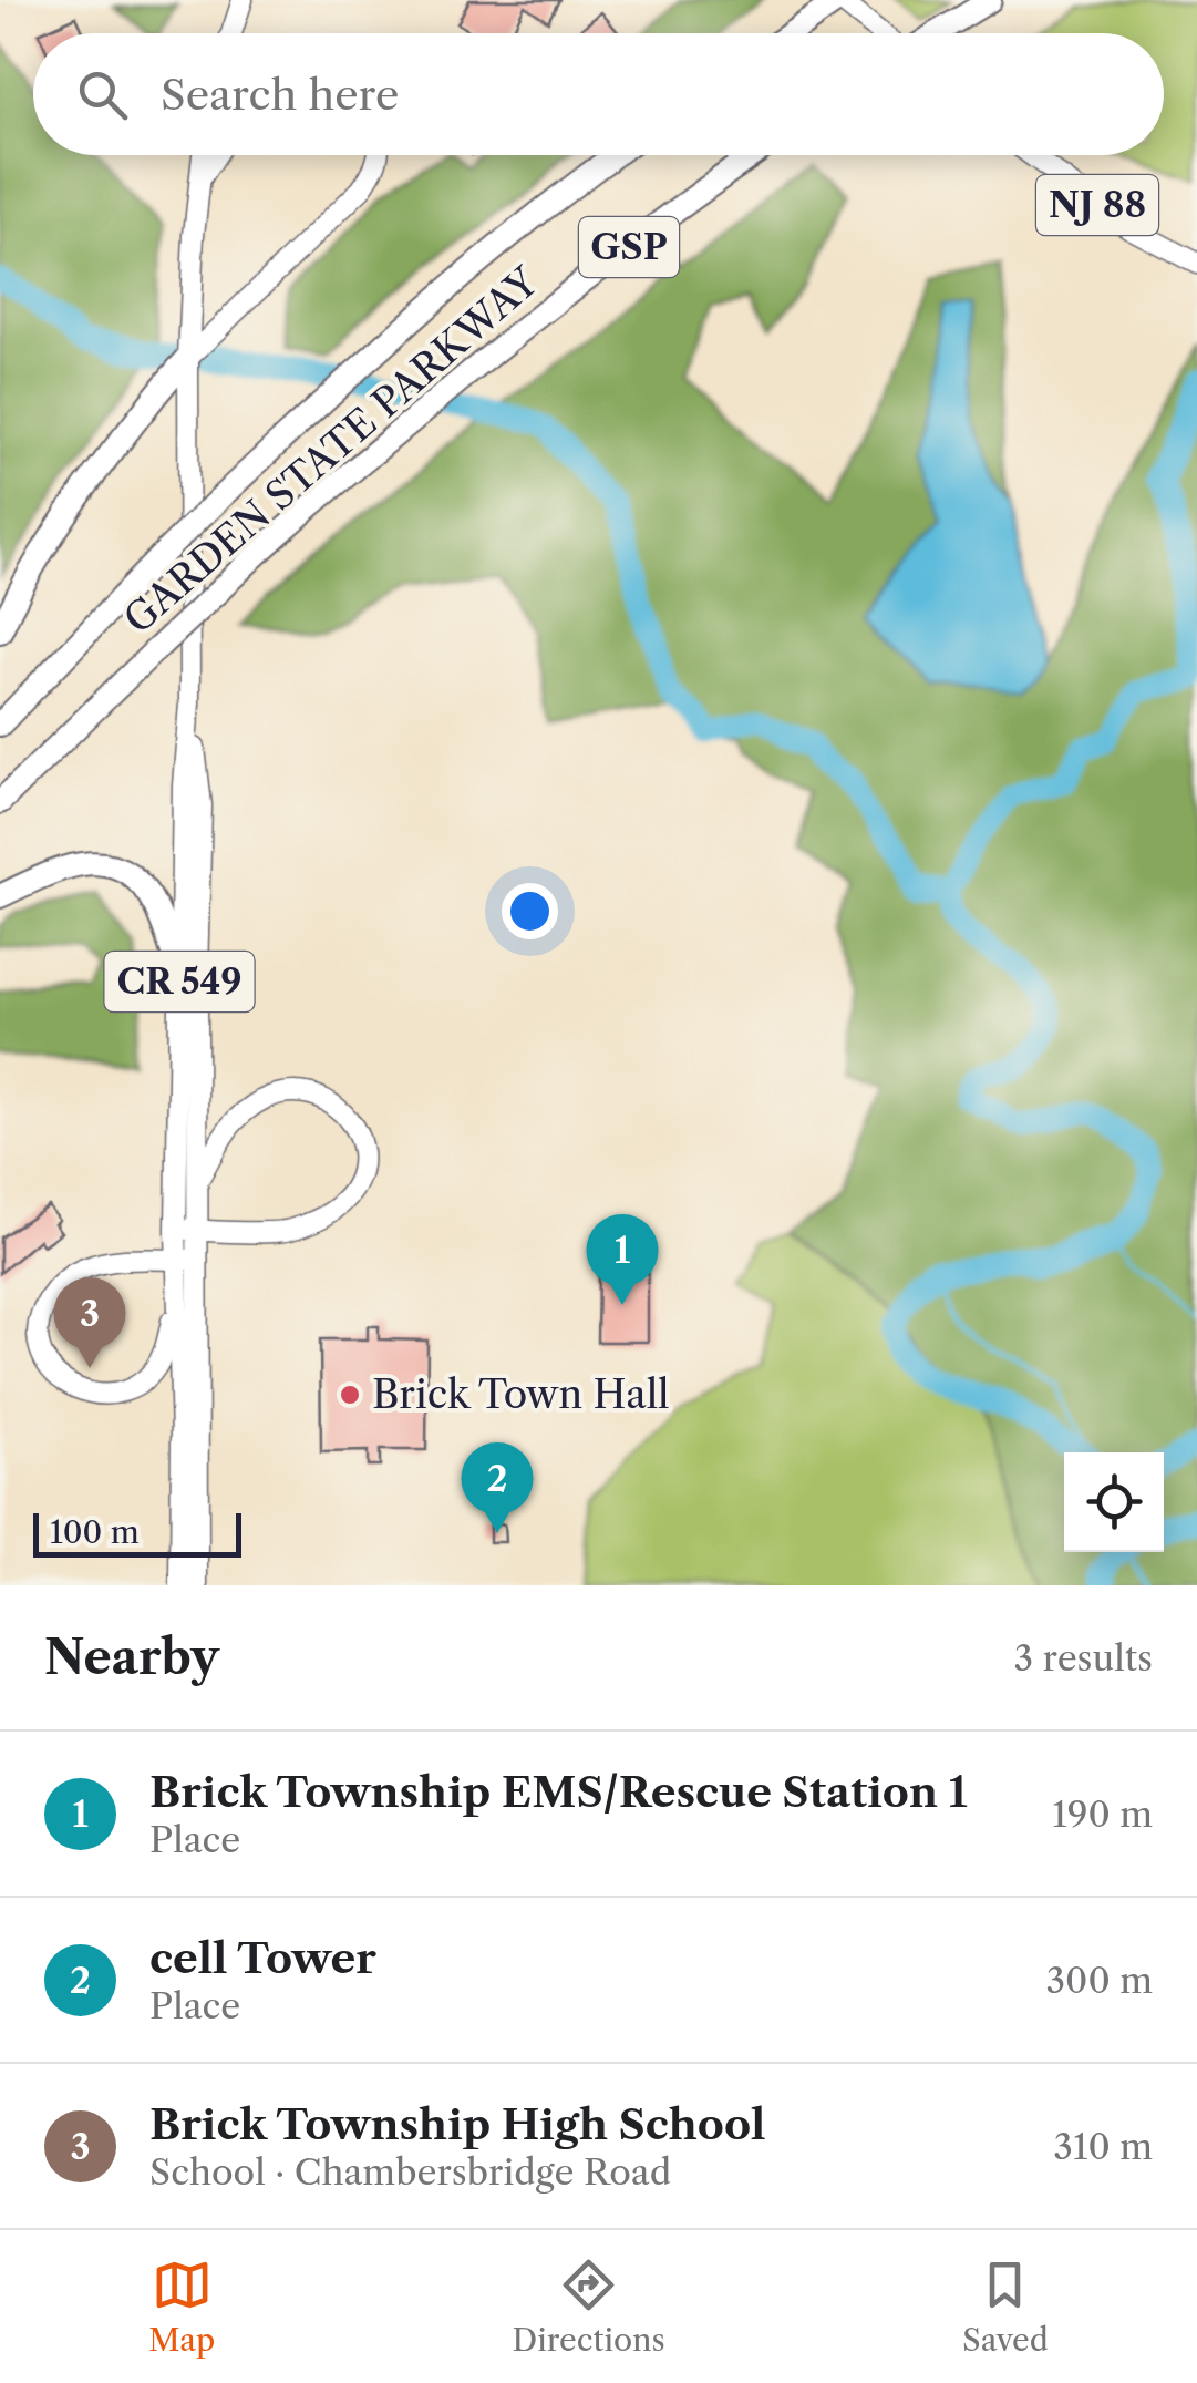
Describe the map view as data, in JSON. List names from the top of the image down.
{
  "streets": {
    "highway": ["GSP", "GARDEN STATE PARKWAY"],
    "main road": ["NJ 88", "CR 549"]
  },
  "places": ["Brick Town Hall"],
  "scale_bar": "100 m",
  "page": {
    "search": "Search here",
    "pins": ["1", "3", "2"],
    "scale": "100 m",
    "heading": ["Nearby", "3 results"],
    "list": [
      {
        "mark": "1",
        "name": "Brick Township EMS/Rescue Station 1",
        "note": "Place",
        "value": "190 m"
      },
      {
        "mark": "2",
        "name": "cell Tower",
        "note": "Place",
        "value": "300 m"
      },
      {
        "mark": "3",
        "name": "Brick Township High School",
        "note": "School · Chambersbridge Road",
        "value": "310 m"
      }
    ],
    "nav": ["Map", "Directions", "Saved"]
  }
}
